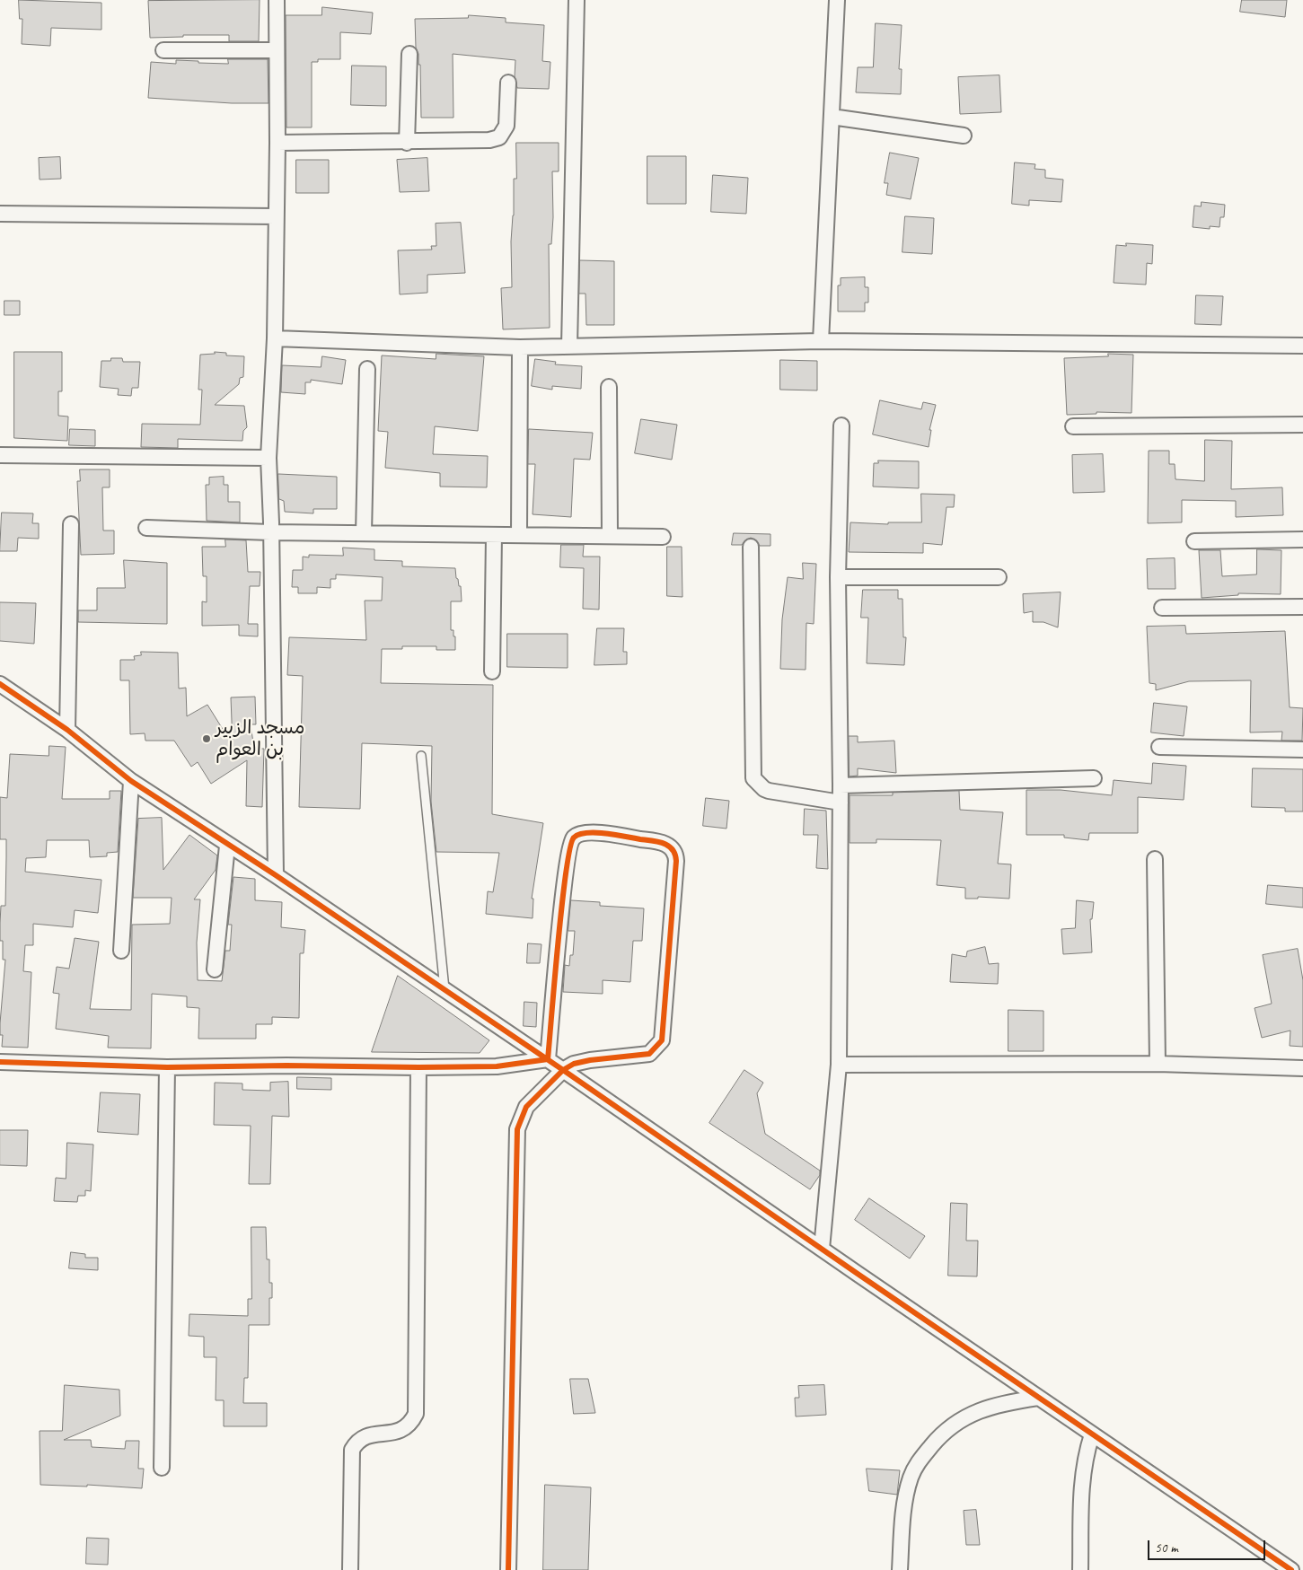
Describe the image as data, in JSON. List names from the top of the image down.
{
  "places": ["مسجد الزبير بن العوام"],
  "scale_bar": "50 m"
}
